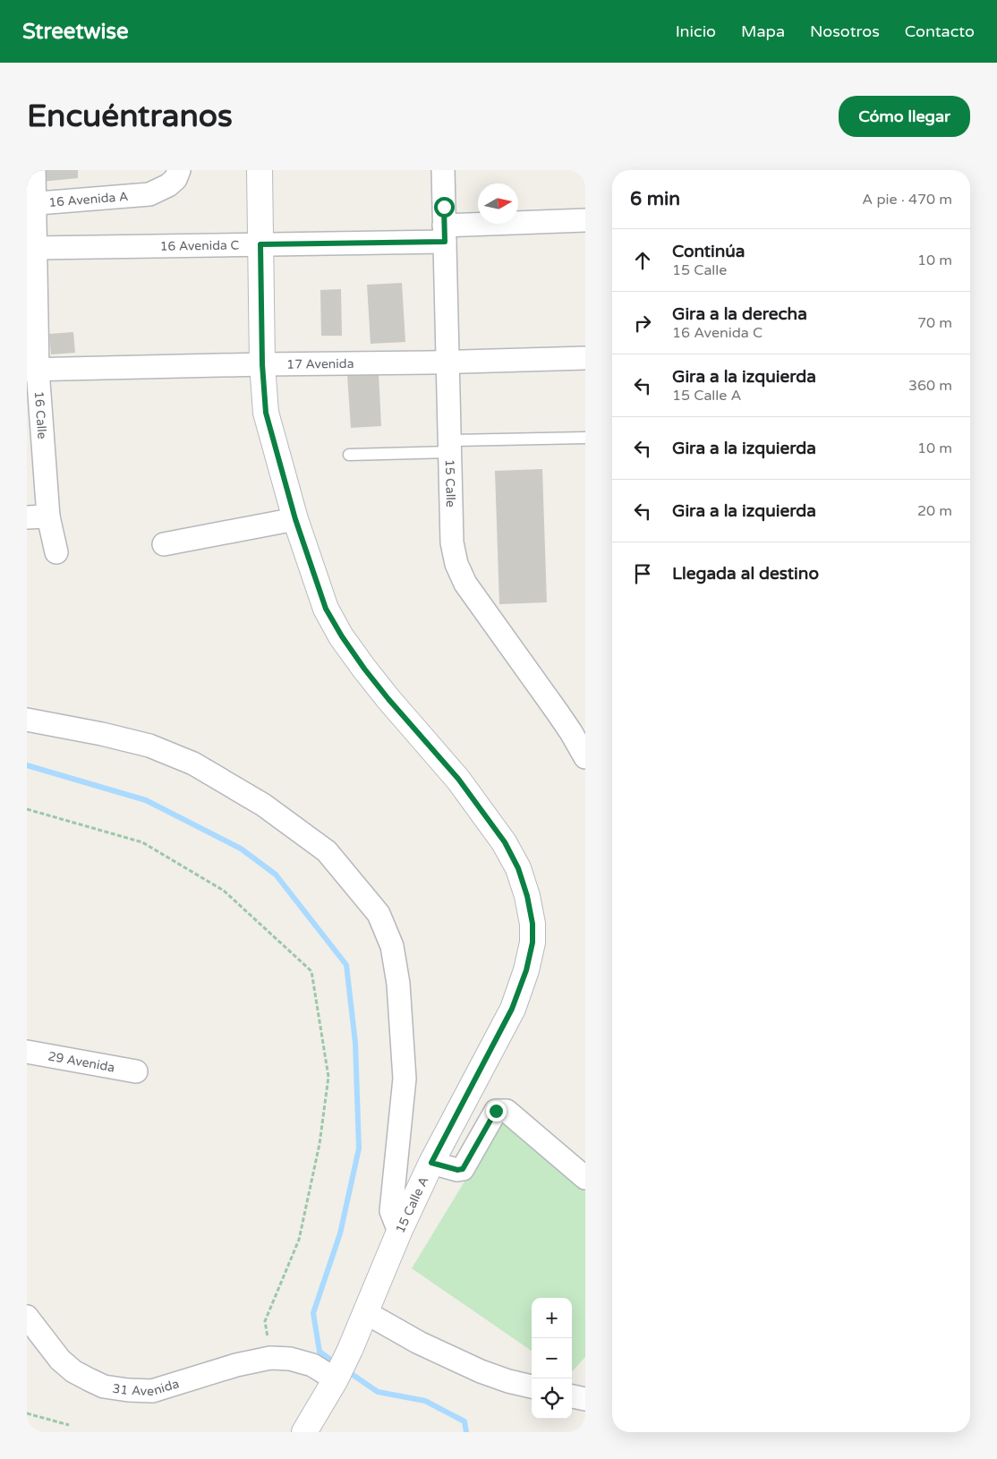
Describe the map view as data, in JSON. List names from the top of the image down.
{
  "streets": {
    "street": [
      "16 Avenida A",
      "16 Avenida C",
      "17 Avenida",
      "16 Calle",
      "15 Calle",
      "29 Avenida",
      "15 Calle A",
      "31 Avenida"
    ]
  },
  "crossings": [
    ["16 Avenida A", "16 Calle"],
    ["16 Avenida C", "16 Calle"],
    ["16 Avenida C", "15 Calle"],
    ["16 Avenida C", "15 Calle A"],
    ["17 Avenida", "16 Calle"],
    ["17 Avenida", "15 Calle"],
    ["17 Avenida", "15 Calle A"]
  ],
  "north": "right",
  "page": {
    "header": "Streetwise",
    "nav": [
      "Inicio",
      "Mapa",
      "Nosotros",
      "Contacto"
    ],
    "buttons": "Cómo llegar",
    "title": "Encuéntranos",
    "heading": ["6 min", "A pie · 470 m"],
    "list": [
      ["Continúa", "15 Calle", "10 m"],
      ["Gira a la derecha", "16 Avenida C", "70 m"],
      ["Gira a la izquierda", "15 Calle A", "360 m"],
      ["Gira a la izquierda", "10 m"],
      ["Gira a la izquierda", "20 m"],
      "Llegada al destino"
    ],
    "map_buttons": ["+", "−"]
  }
}
